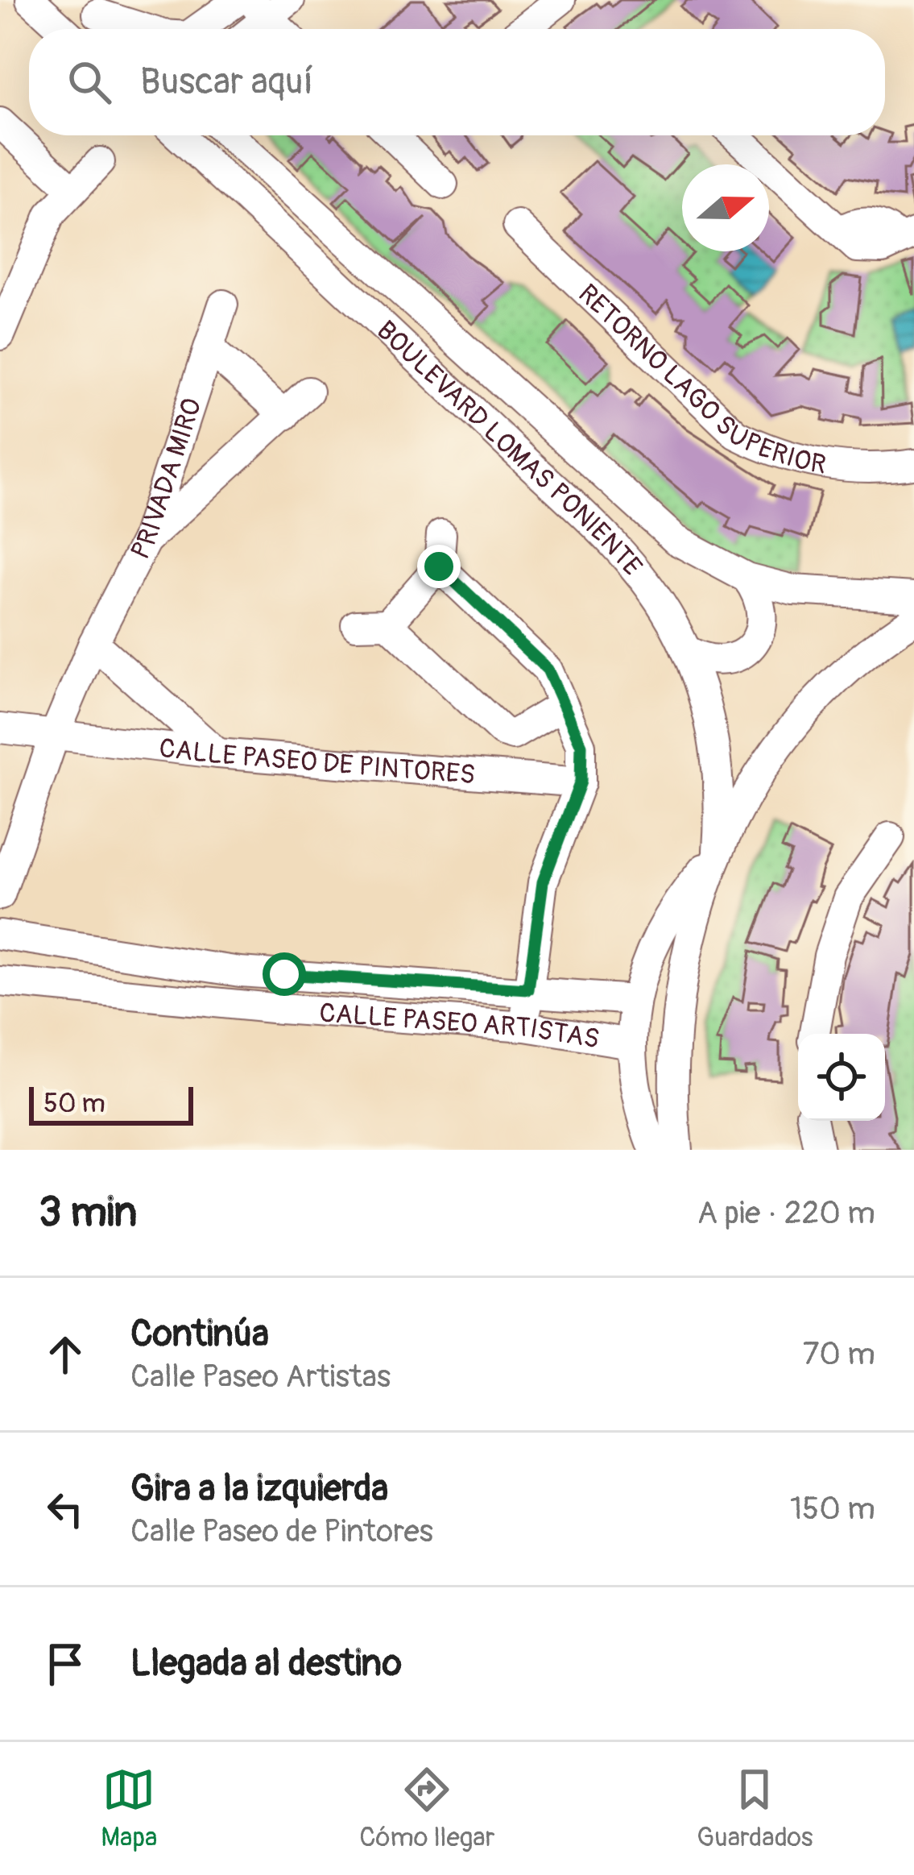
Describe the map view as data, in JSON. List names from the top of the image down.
{
  "streets": {
    "street": [
      "RETORNO LAGO SUPERIOR",
      "BOULEVARD LOMAS PONIENTE",
      "PRIVADA MIRO",
      "CALLE PASEO DE PINTORES",
      "CALLE PASEO ARTISTAS"
    ]
  },
  "scale_bar": "50 m",
  "north": "right",
  "page": {
    "search": "Buscar aquí",
    "scale": "50 m",
    "heading": ["3 min", "A pie · 220 m"],
    "list": [
      ["Continúa", "Calle Paseo Artistas", "70 m"],
      ["Gira a la izquierda", "Calle Paseo de Pintores", "150 m"],
      "Llegada al destino"
    ],
    "nav": ["Mapa", "Cómo llegar", "Guardados"]
  }
}
